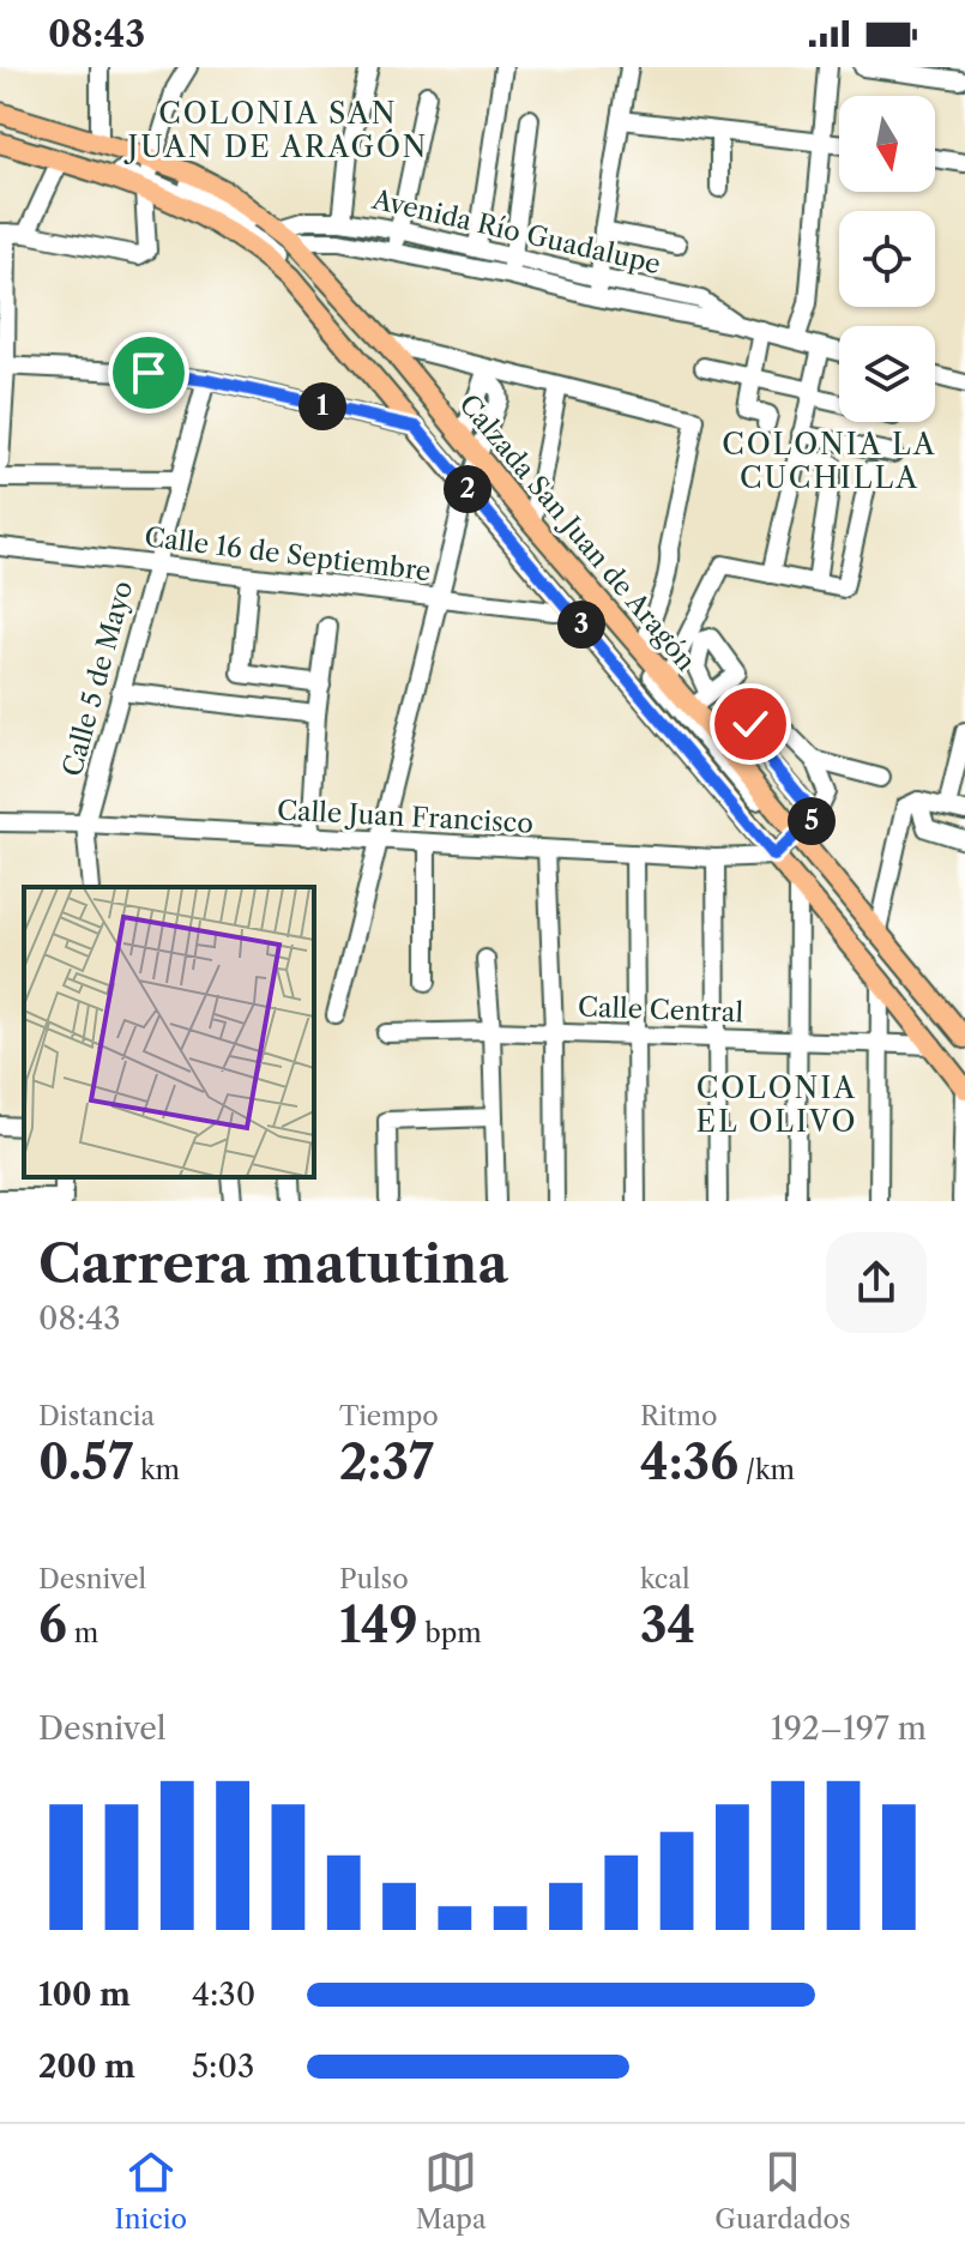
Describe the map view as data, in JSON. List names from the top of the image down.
{
  "streets": {
    "main road": ["Calzada San Juan de Aragón"],
    "street": [
      "Avenida Río Guadalupe",
      "Calle 16 de Septiembre",
      "Calle 5 de Mayo",
      "Calle Juan Francisco",
      "Calle Central"
    ]
  },
  "crossings": [
    ["Avenida Río Guadalupe", "Calzada San Juan de Aragón"],
    ["Calzada San Juan de Aragón", "Calle 16 de Septiembre"],
    ["Calzada San Juan de Aragón", "Calle Juan Francisco"],
    ["Calzada San Juan de Aragón", "Calle Central"],
    ["Calle 16 de Septiembre", "Calle 5 de Mayo"],
    ["Calle 5 de Mayo", "Calle Juan Francisco"]
  ],
  "districts": ["COLONIA SAN JUAN DE ARAGÓN", "COLONIA LA CUCHILLA", "COLONIA EL OLIVO"],
  "north": "bottom",
  "page": {
    "status": "08:43",
    "pins": [
      "1",
      "2",
      "3",
      "5"
    ],
    "heading": ["Carrera matutina", "08:43"],
    "stats": [
      ["Distancia", "0.57 km"],
      ["Tiempo", "2:37"],
      ["Ritmo", "4:36 /km"],
      ["Desnivel", "6 m"],
      ["Pulso", "149 bpm"],
      ["kcal", "34"]
    ],
    "chart": ["Desnivel", "192–197 m"],
    "list": [
      {
        "name": "100 m",
        "note": "4:30"
      },
      {
        "name": "200 m",
        "note": "5:03"
      }
    ],
    "tabs": ["Inicio", "Mapa", "Guardados"]
  }
}
